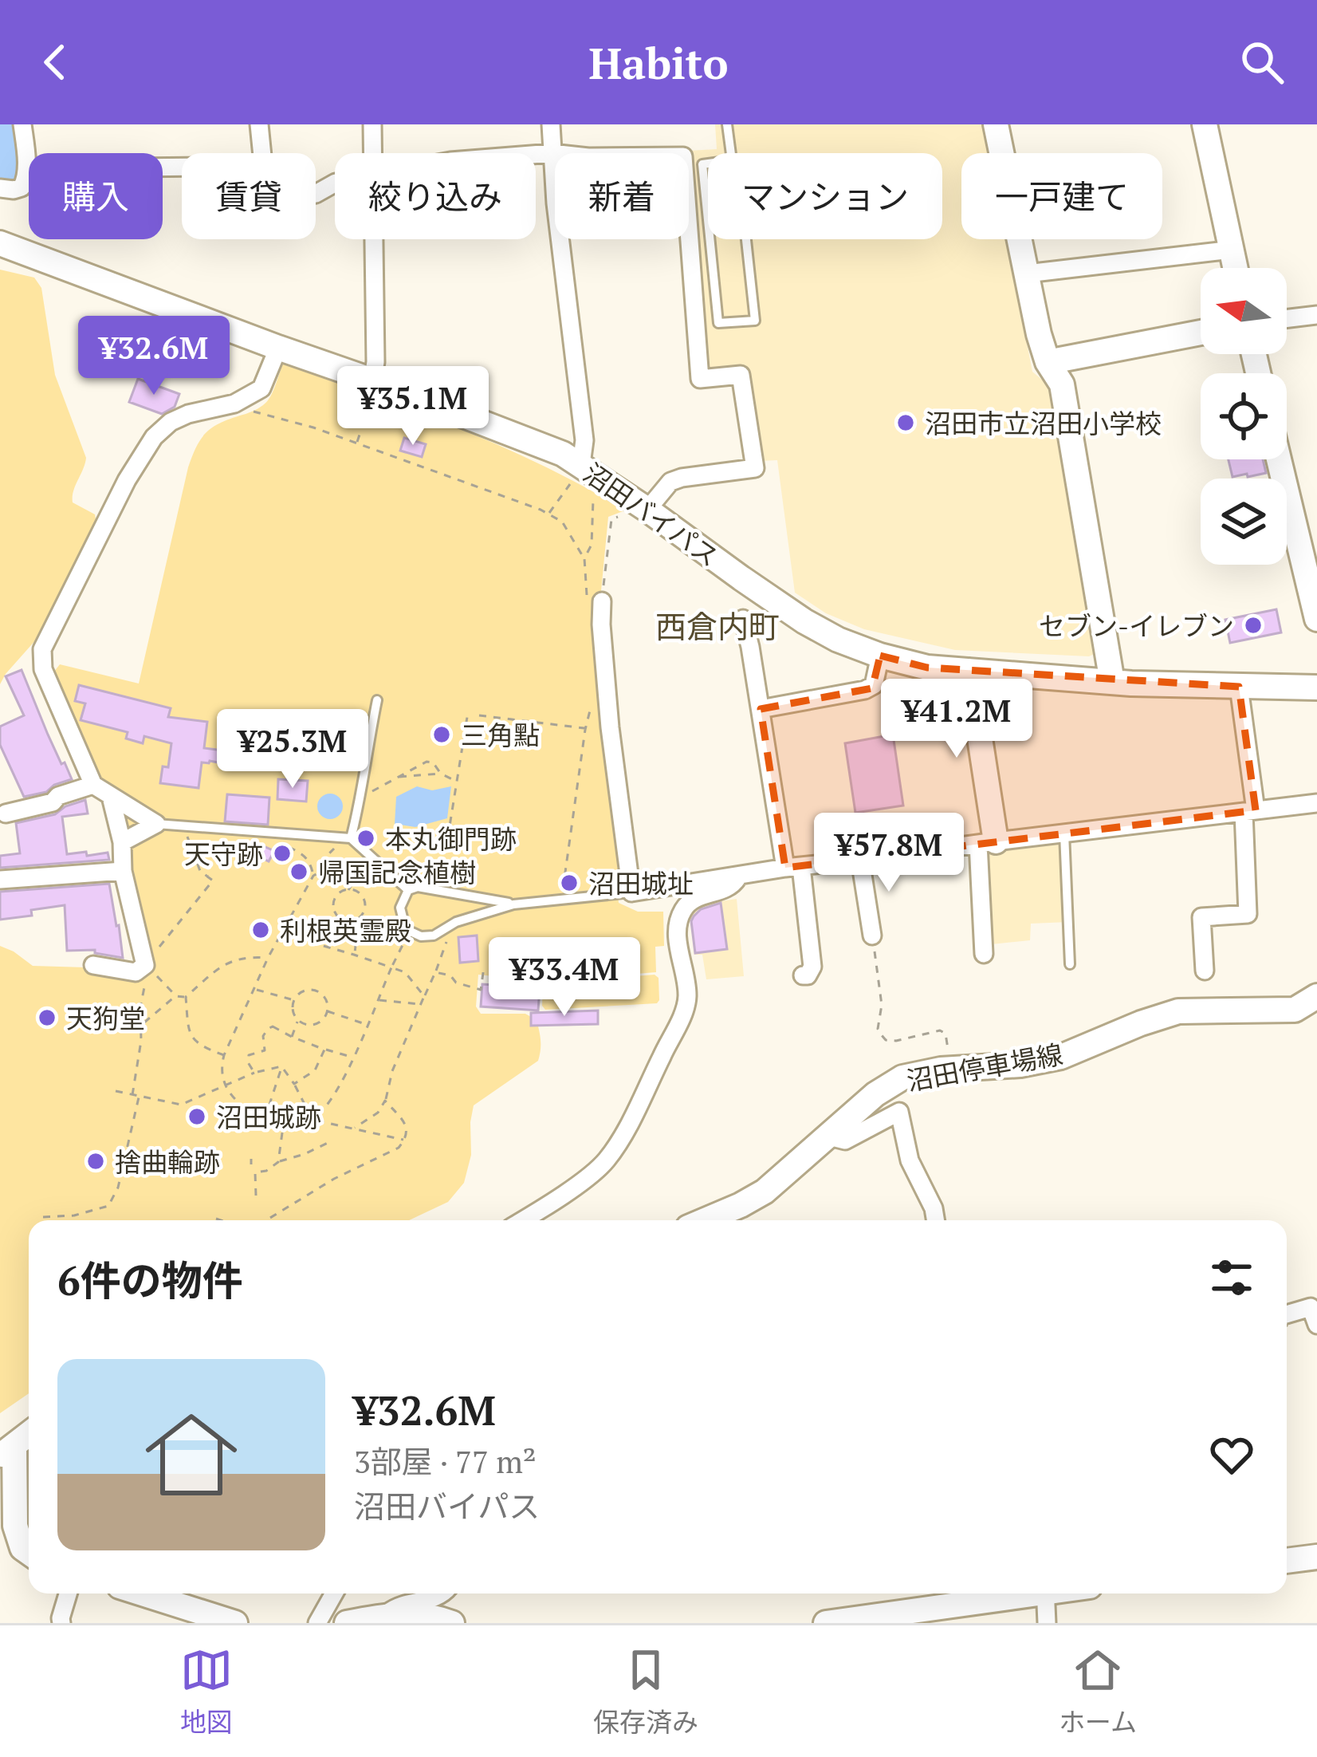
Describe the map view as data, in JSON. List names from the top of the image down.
{
  "streets": {
    "street": ["沼田バイパス", "沼田停車場線"]
  },
  "districts": ["西倉内町"],
  "places": [
    "沼田市立沼田小学校",
    "セブン-イレブン",
    "三角點",
    "本丸御門跡",
    "天守跡",
    "帰国記念植樹",
    "沼田城址",
    "利根英霊殿",
    "天狗堂",
    "沼田城跡",
    "捨曲輪跡"
  ],
  "north": "left",
  "page": {
    "header": "Habito",
    "chip": [
      "購入",
      "賃貸",
      "絞り込み",
      "新着",
      "マンション",
      "一戸建て"
    ],
    "price": [
      "¥32.6M",
      "¥35.1M",
      "¥41.2M",
      "¥25.3M",
      "¥57.8M",
      "¥33.4M"
    ],
    "heading": "6件の物件",
    "list": [
      {
        "name": "¥32.6M",
        "note": "3部屋 · 77 m² · 沼田バイパス"
      }
    ],
    "tabs": ["地図", "保存済み", "ホーム"]
  }
}
